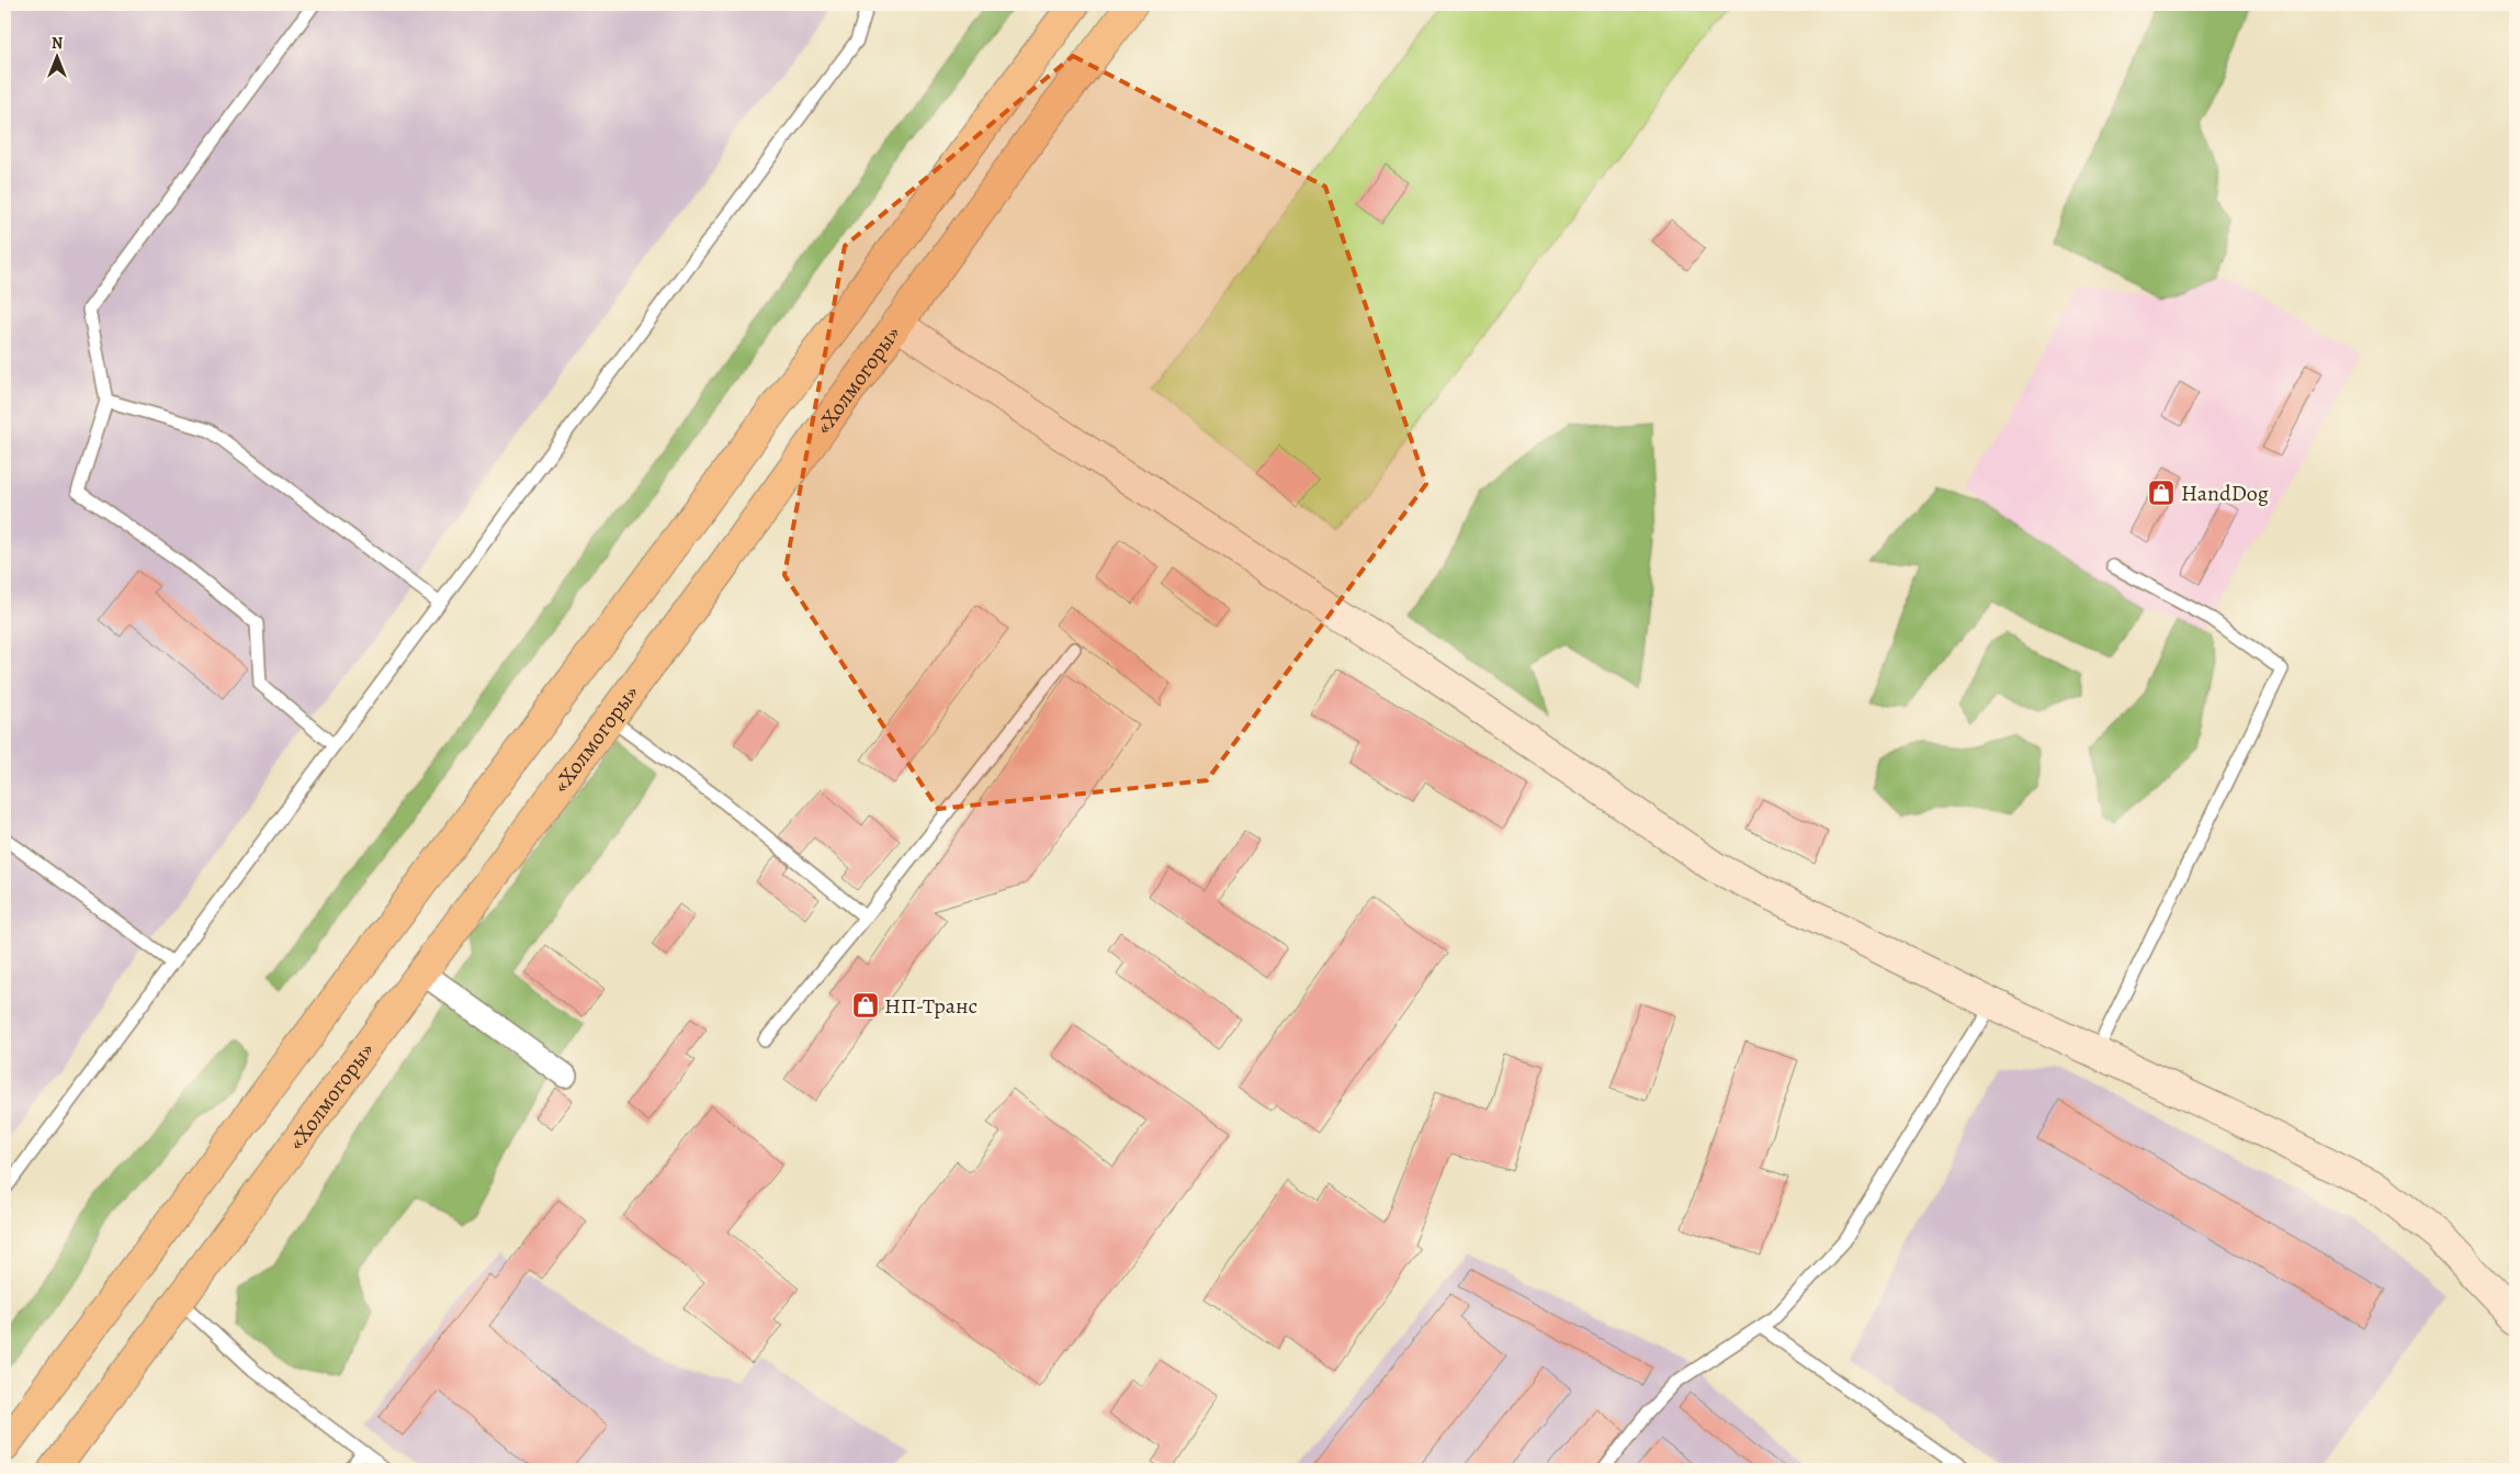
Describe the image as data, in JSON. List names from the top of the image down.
{
  "streets": {
    "highway": ["«Холмогоры»"]
  },
  "places": {
    "shop": ["HandDog", "НП-Транс"]
  },
  "north": "top"
}
